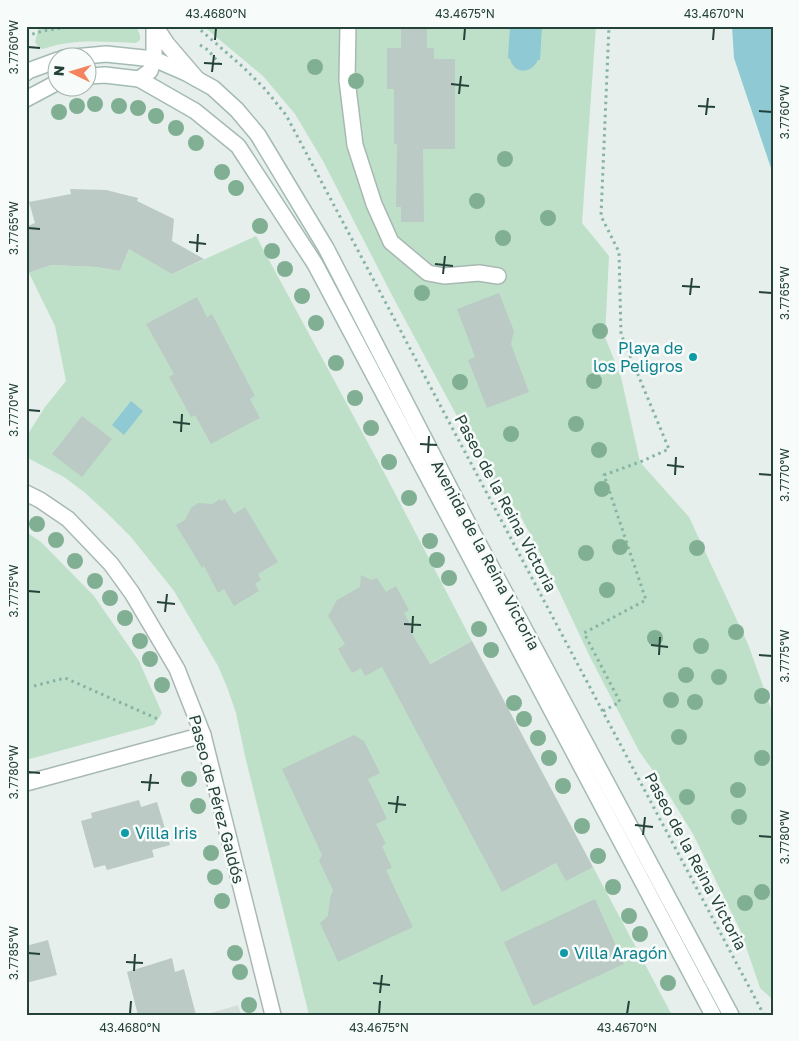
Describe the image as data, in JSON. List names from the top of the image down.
{
  "streets": {
    "main road": ["Avenida de la Reina Victoria", "Paseo de Pérez Galdós"],
    "path": ["Paseo de la Reina Victoria"]
  },
  "places": ["Playa de los Peligros", "Villa Iris", "Villa Aragón"],
  "north": "left",
  "coordinates": [
    "43.4680°N",
    "43.4675°N",
    "43.4670°N",
    "3.7760°W",
    "3.7765°W",
    "3.7770°W",
    "3.7775°W",
    "3.7780°W",
    "3.7785°W"
  ]
}
